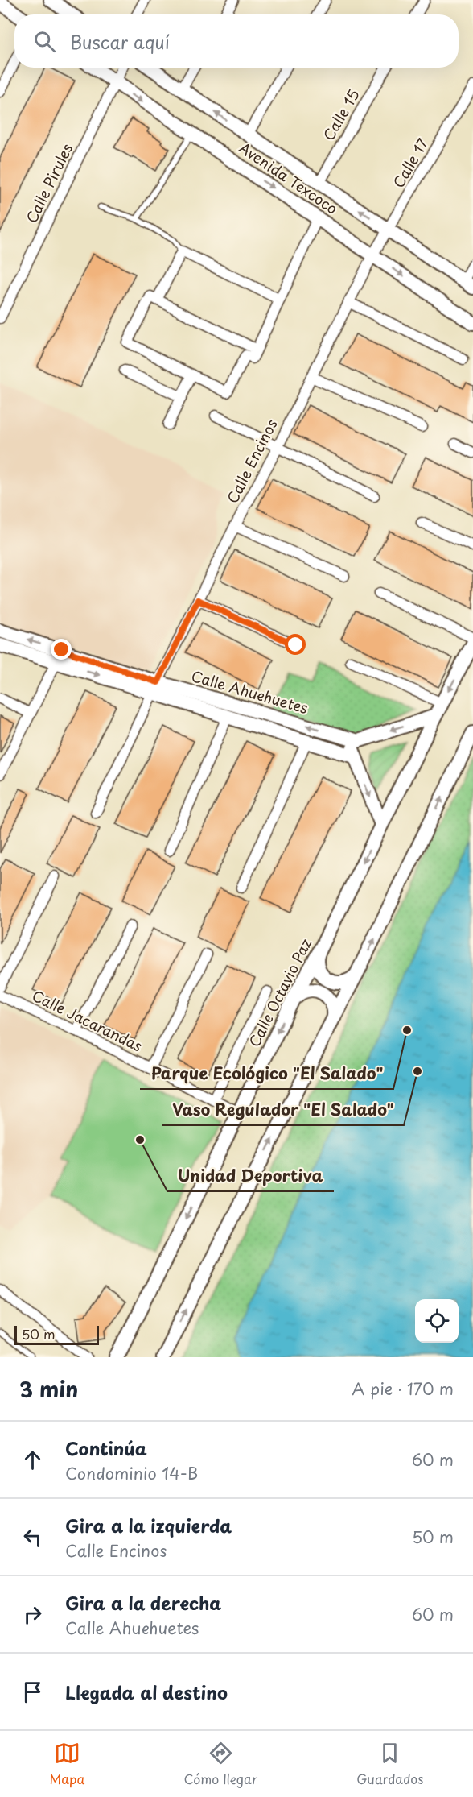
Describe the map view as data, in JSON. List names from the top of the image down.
{
  "streets": {
    "street": [
      "Calle 15",
      "Calle 17",
      "Avenida Texcoco",
      "Calle Pirules",
      "Calle Encinos",
      "Calle Ahuehuetes",
      "Calle Octavio Paz",
      "Calle Jacarandas"
    ]
  },
  "crossings": [
    ["Calle 15", "Avenida Texcoco"],
    ["Calle 17", "Avenida Texcoco"],
    ["Calle 17", "Calle Encinos"],
    ["Avenida Texcoco", "Calle Pirules"],
    ["Avenida Texcoco", "Calle Encinos"],
    ["Calle Encinos", "Calle Ahuehuetes"],
    ["Calle Octavio Paz", "Calle Jacarandas"]
  ],
  "places": ["Parque Ecológico \"El Salado\"", "Vaso Regulador \"El Salado\"", "Unidad Deportiva"],
  "scale_bar": "50 m",
  "page": {
    "search": "Buscar aquí",
    "scale": "50 m",
    "heading": ["3 min", "A pie · 170 m"],
    "list": [
      ["Continúa", "Condominio 14-B", "60 m"],
      ["Gira a la izquierda", "Calle Encinos", "50 m"],
      ["Gira a la derecha", "Calle Ahuehuetes", "60 m"],
      "Llegada al destino"
    ],
    "nav": ["Mapa", "Cómo llegar", "Guardados"]
  }
}
